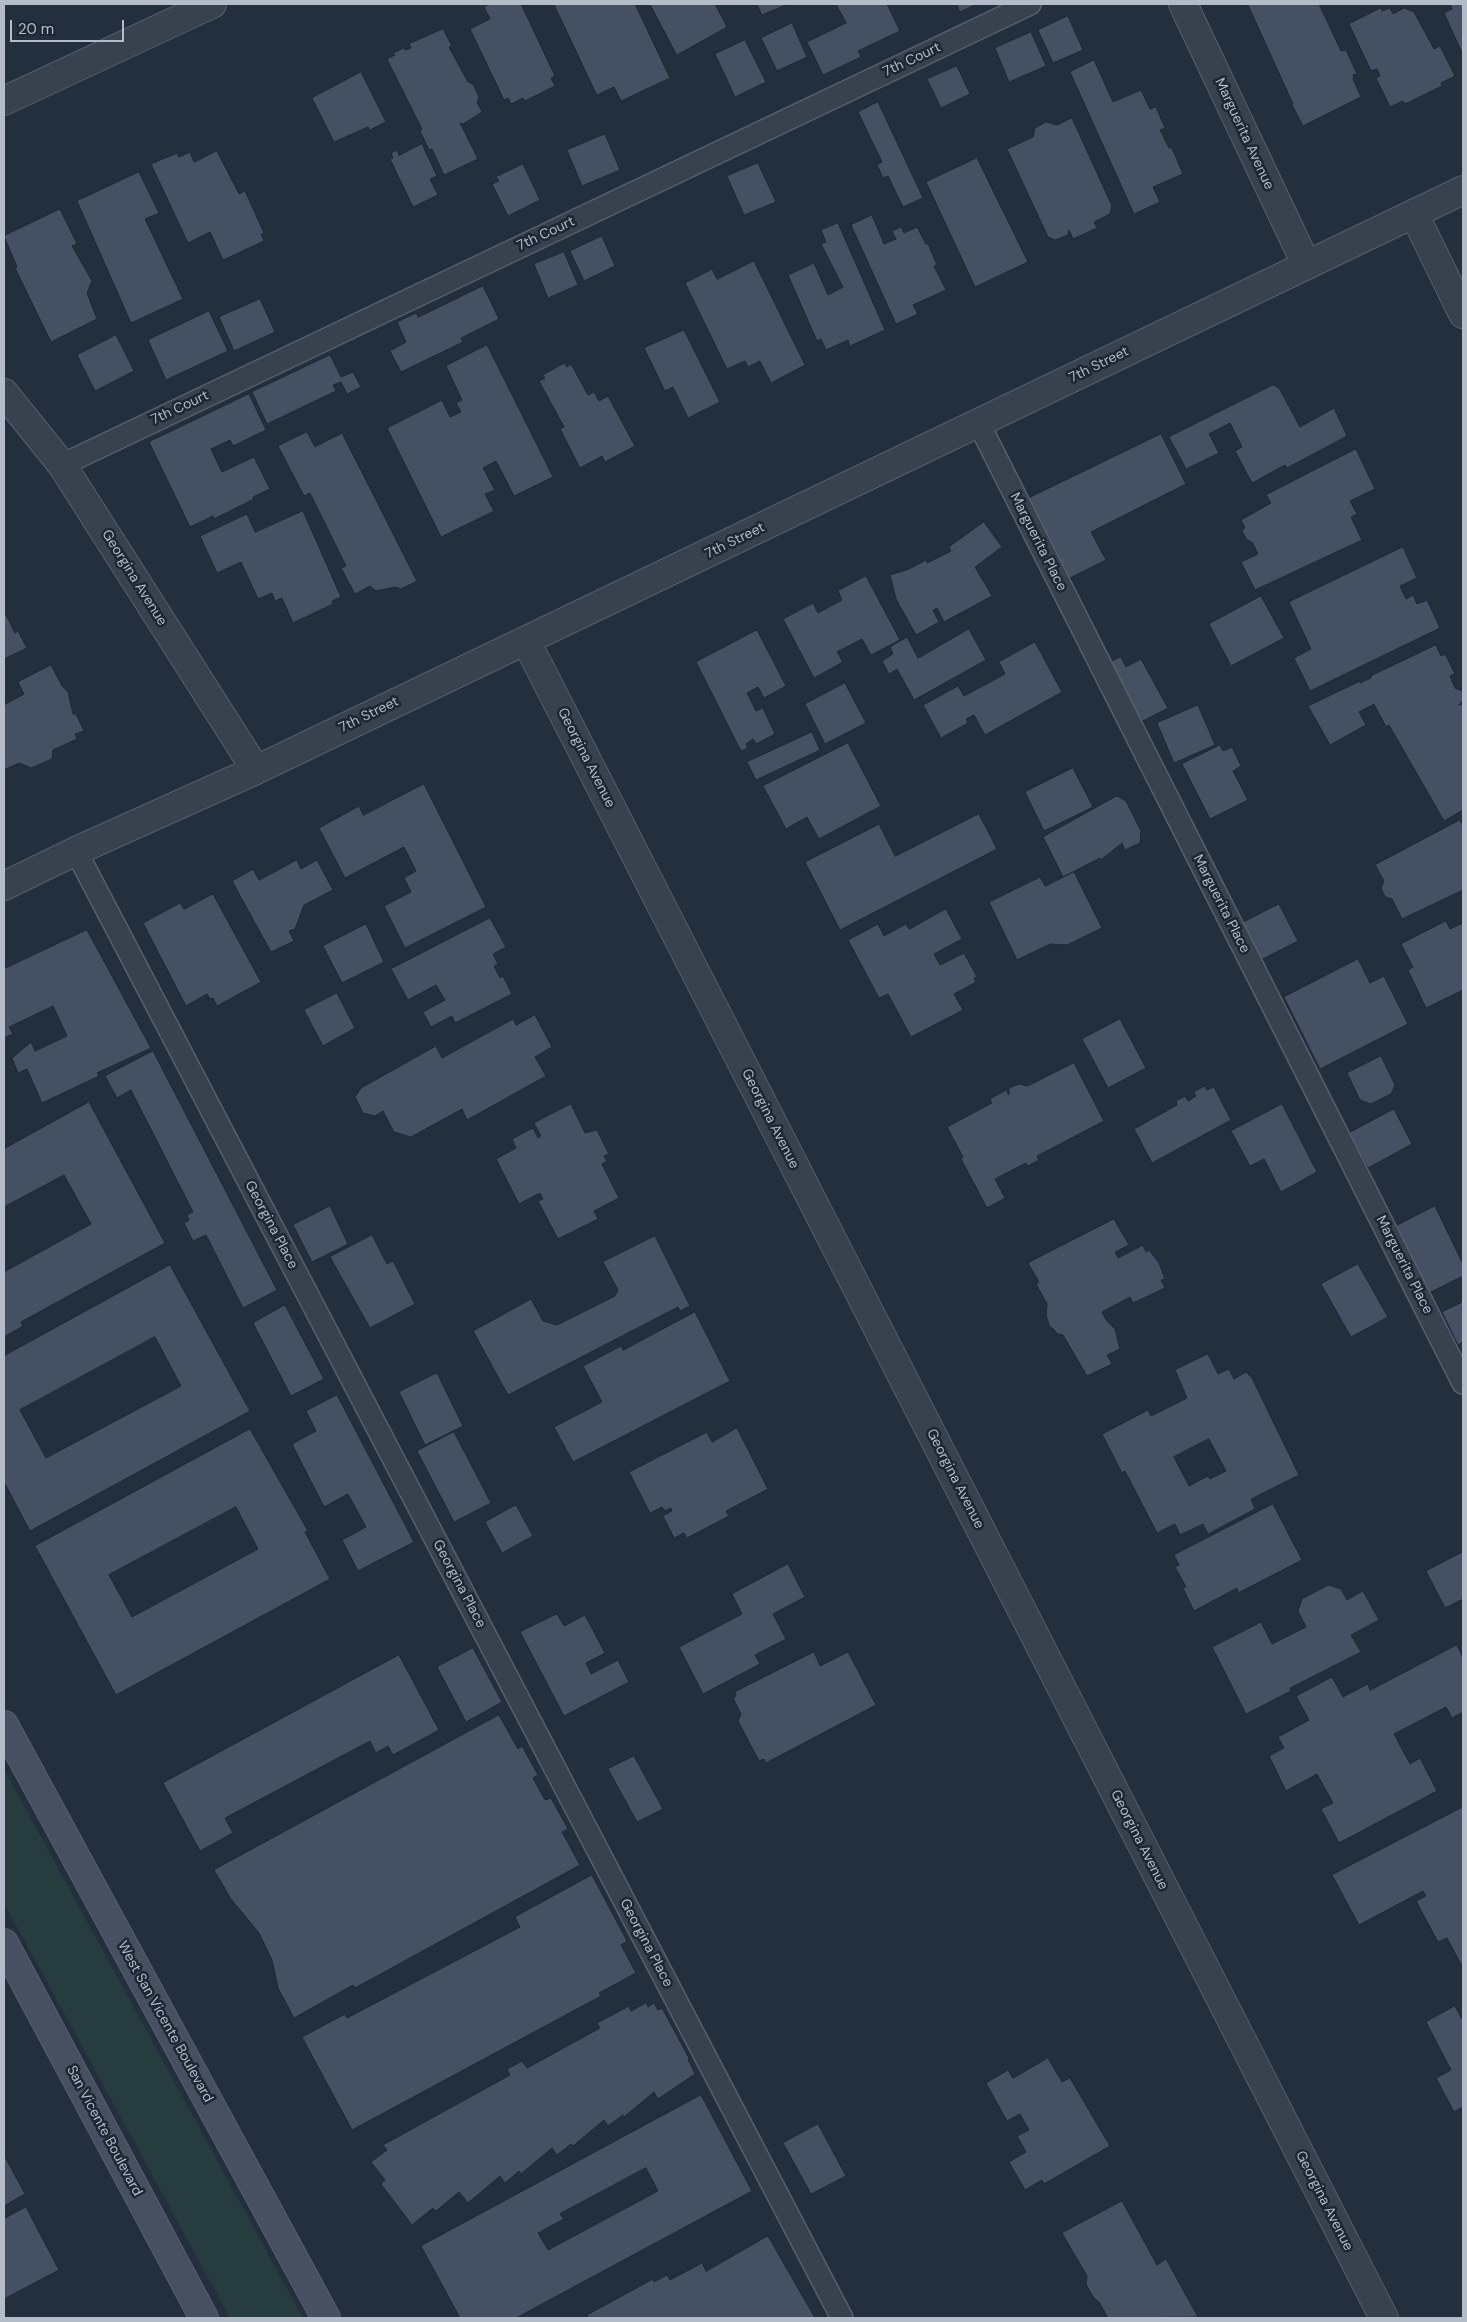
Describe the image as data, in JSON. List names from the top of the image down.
{
  "streets": {
    "main road": ["West San Vicente Boulevard", "San Vicente Boulevard"],
    "street": ["Marguerita Avenue", "7th Street", "Georgina Avenue"],
    "lane": ["7th Court", "Marguerita Place", "Georgina Place"]
  },
  "crossings": [
    ["7th Court", "Georgina Avenue"],
    ["Marguerita Avenue", "7th Street"],
    ["7th Street", "Marguerita Place"],
    ["7th Street", "Georgina Avenue"],
    ["7th Street", "Georgina Place"]
  ],
  "scale_bar": "20 m"
}
